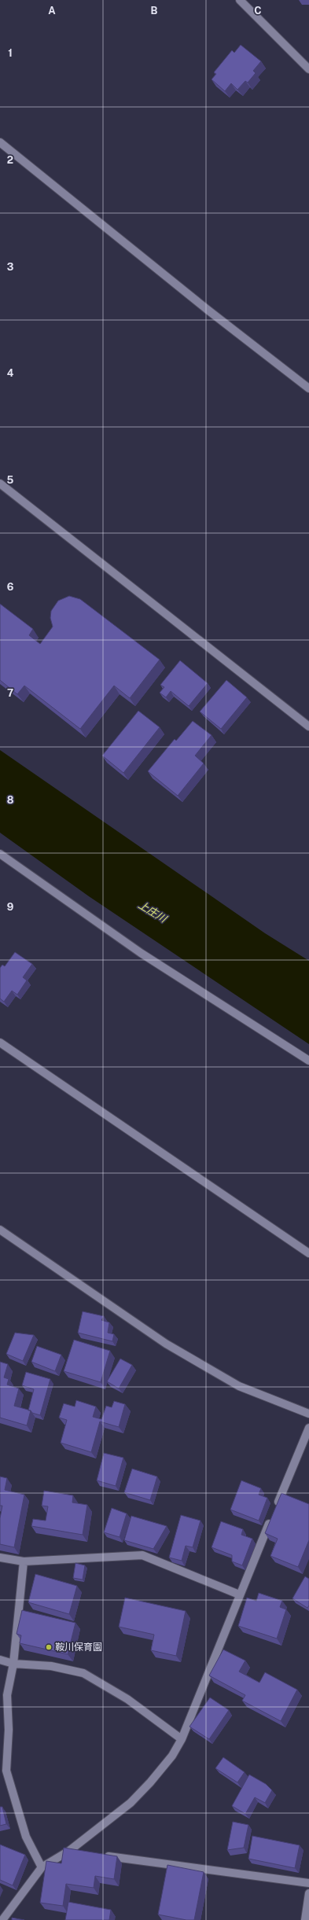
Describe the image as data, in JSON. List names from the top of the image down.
{
  "water": ["上庄川"],
  "places": ["鞍川保育園"],
  "grid": {
    "columns": ["A", "B", "C"],
    "rows": [
      "1",
      "2",
      "3",
      "4",
      "5",
      "6",
      "7",
      "8",
      "9"
    ]
  }
}
